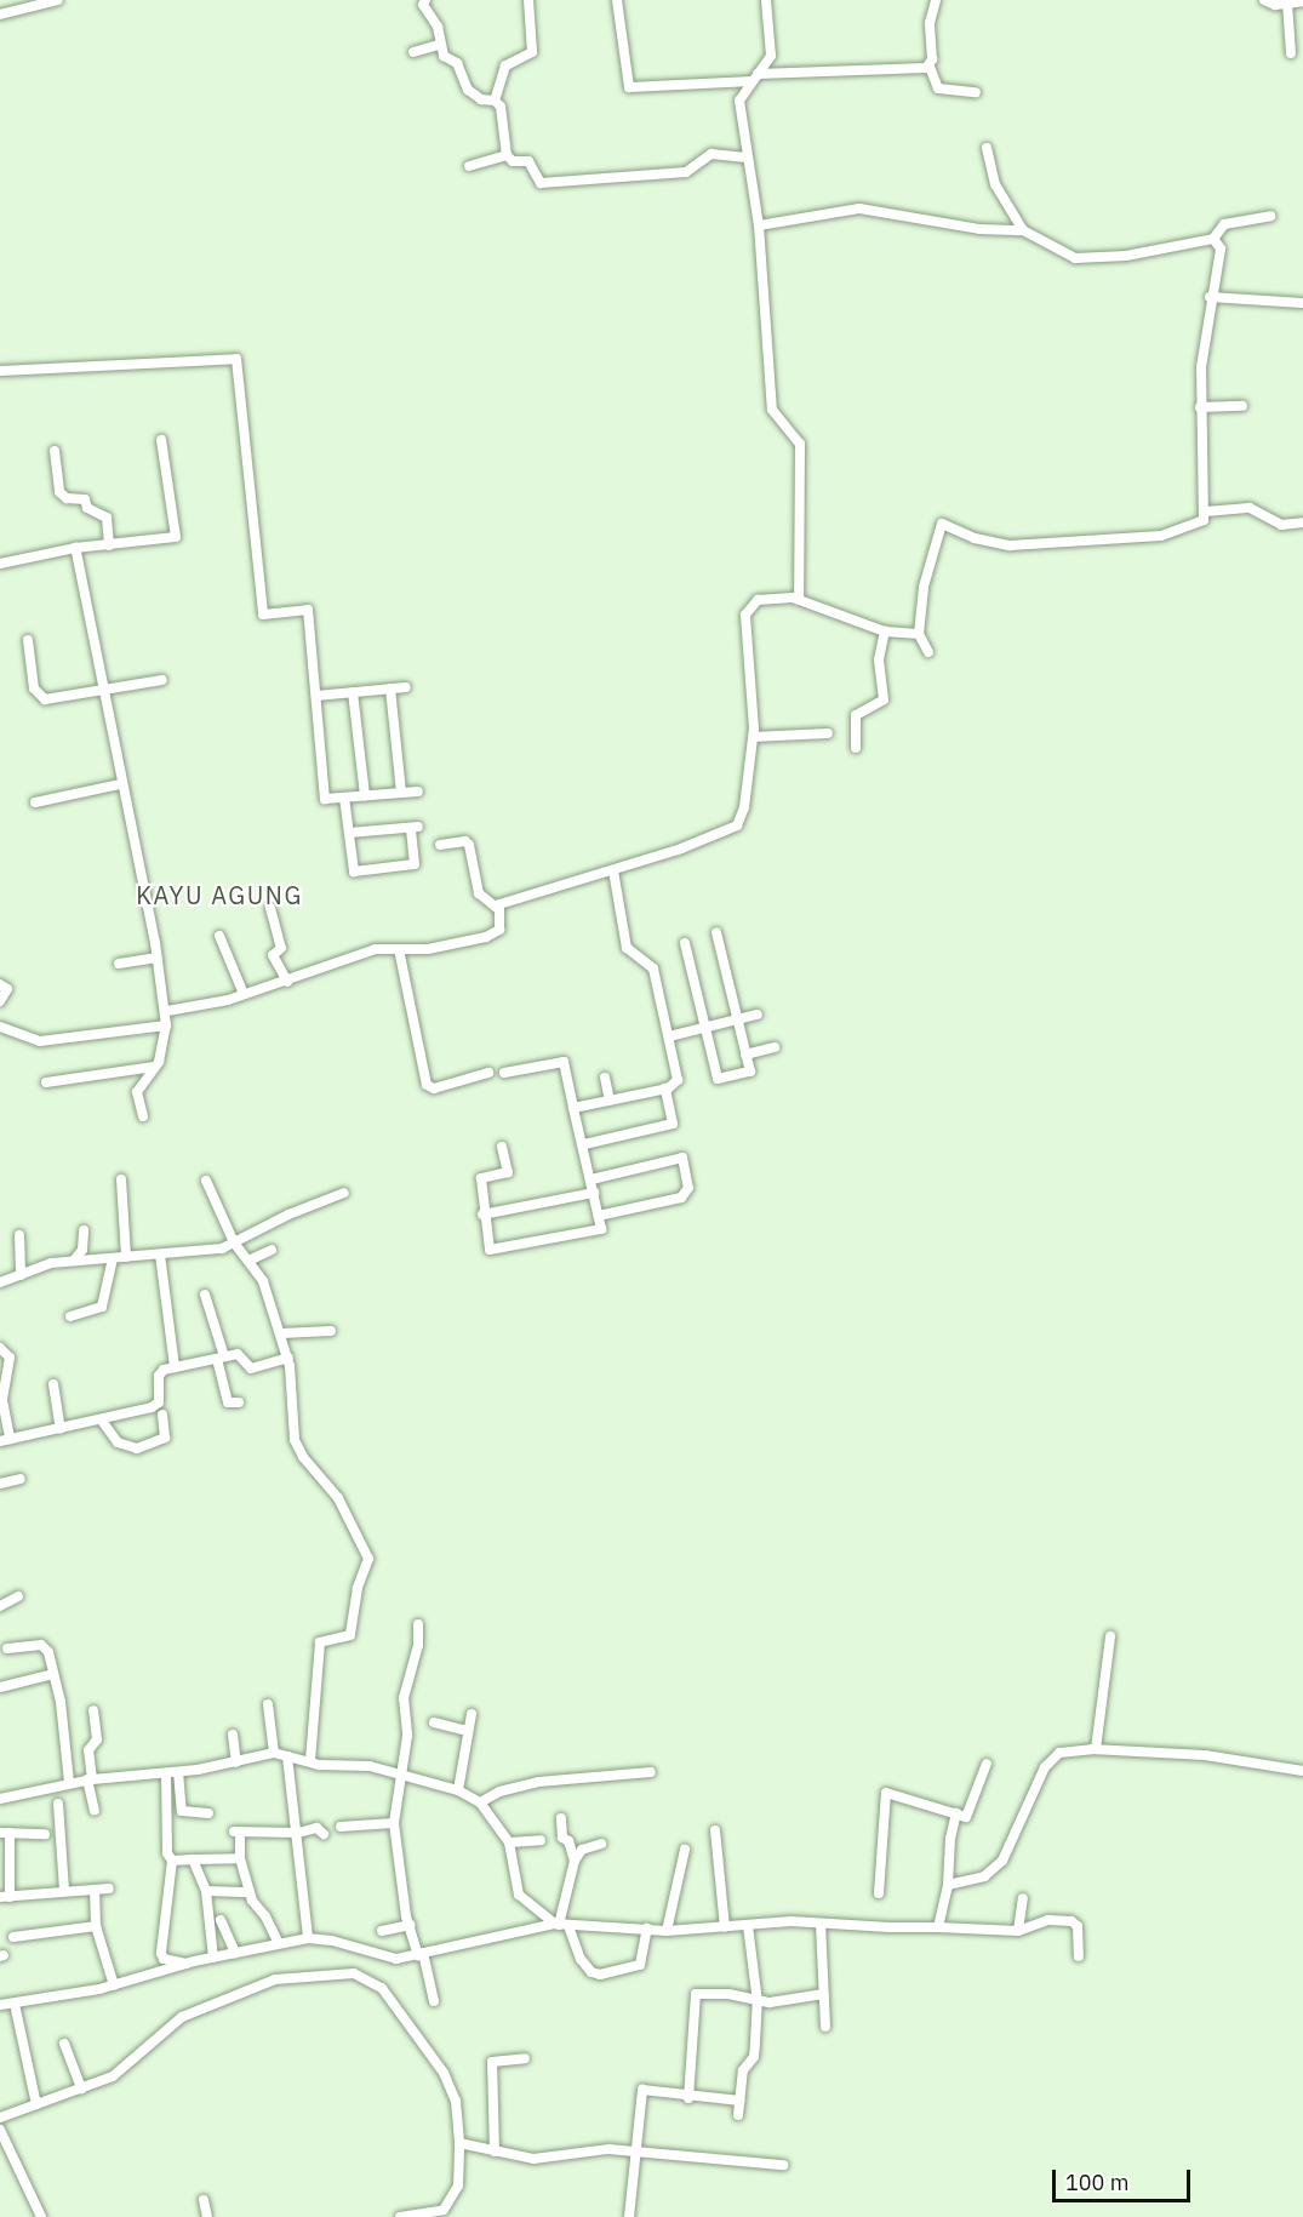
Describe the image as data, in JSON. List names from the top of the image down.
{
  "districts": ["KAYU AGUNG"],
  "scale_bar": "100 m"
}
